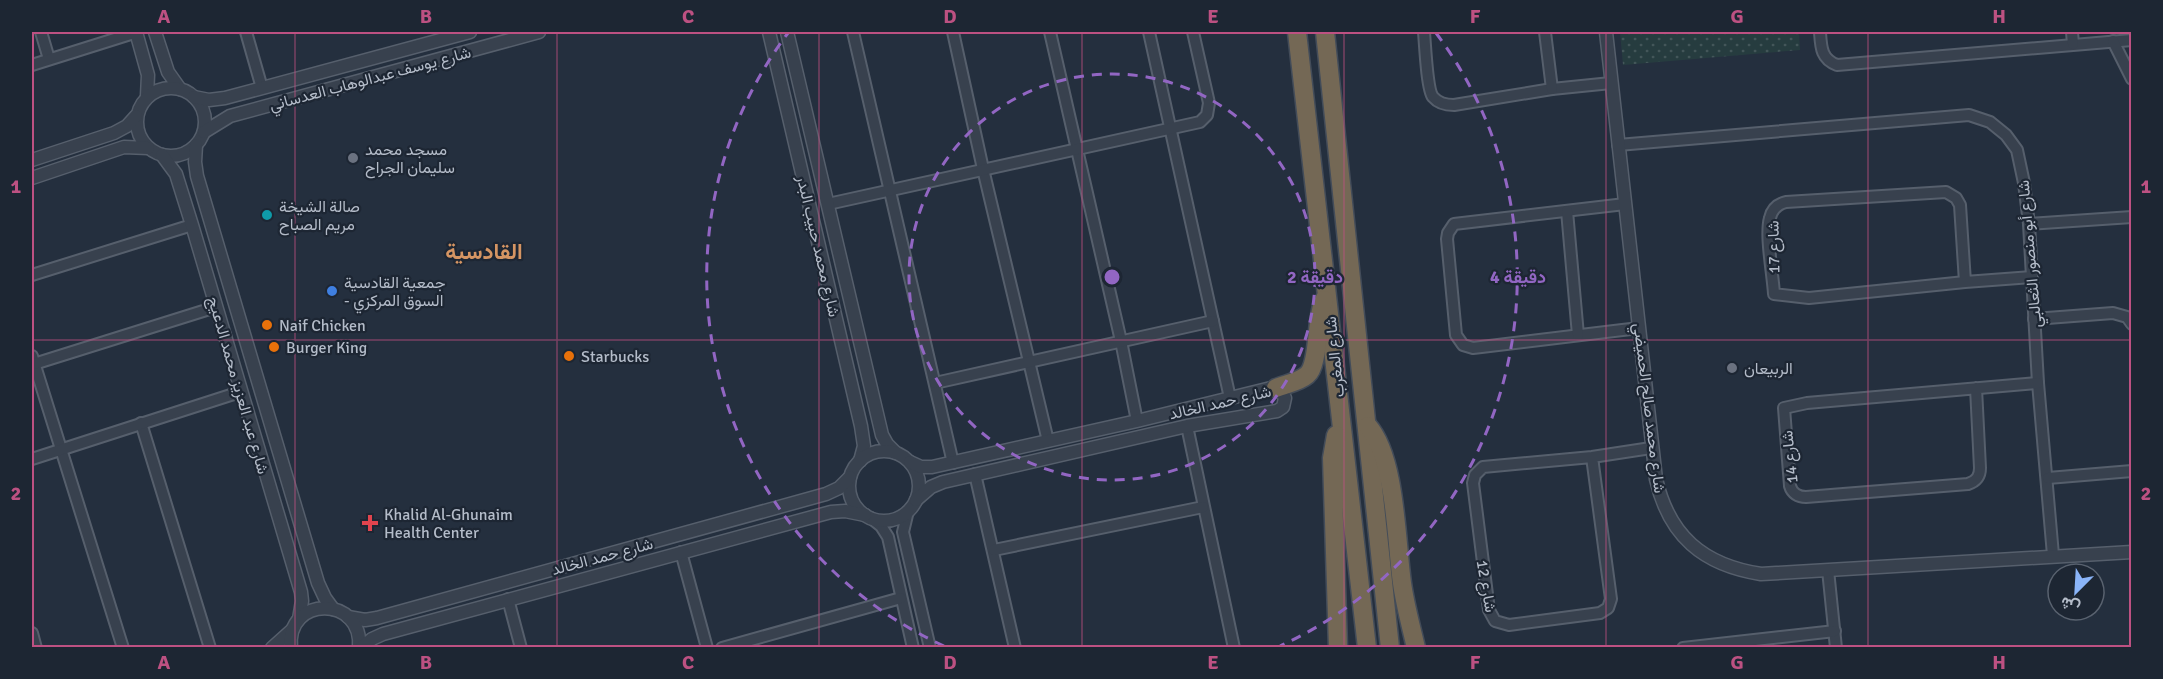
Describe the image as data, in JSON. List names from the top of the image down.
{
  "streets": {
    "highway": ["شارع المغرب"],
    "street": [
      "شارع يوسف عبدالوهاب العدساني",
      "شارع محمد حبيب البدر",
      "شارع 17",
      "شارع أبو منصور الثعالبي",
      "شارع عبد العزيز محمد الدعيج",
      "شارع حمد الخالد",
      "شارع محمد صالح الحميضي",
      "شارع 14",
      "شارع 12"
    ]
  },
  "crossings": [
    ["شارع يوسف عبدالوهاب العدساني", "شارع عبد العزيز محمد الدعيج"],
    ["شارع محمد حبيب البدر", "شارع حمد الخالد"],
    ["شارع 17", "شارع أبو منصور الثعالبي"],
    ["شارع أبو منصور الثعالبي", "شارع محمد صالح الحميضي"],
    ["شارع أبو منصور الثعالبي", "شارع 14"],
    ["شارع محمد صالح الحميضي", "شارع 12"]
  ],
  "districts": ["القادسية"],
  "places": {
    "other": [
      "مسجد محمد سليمان الجراح",
      "صالة الشيخة مريم الصباح",
      "جمعية القادسية - السوق المركزي",
      "Naif Chicken",
      "Burger King",
      "Starbucks",
      "الربيعان"
    ],
    "health": ["Khalid Al-Ghunaim Health Center"]
  },
  "north": "bottom left",
  "grid": {
    "columns": [
      "A",
      "B",
      "C",
      "D",
      "E",
      "F",
      "G",
      "H"
    ],
    "rows": ["1", "2"]
  },
  "rings": ["2 دقيقة", "4 دقيقة"]
}
